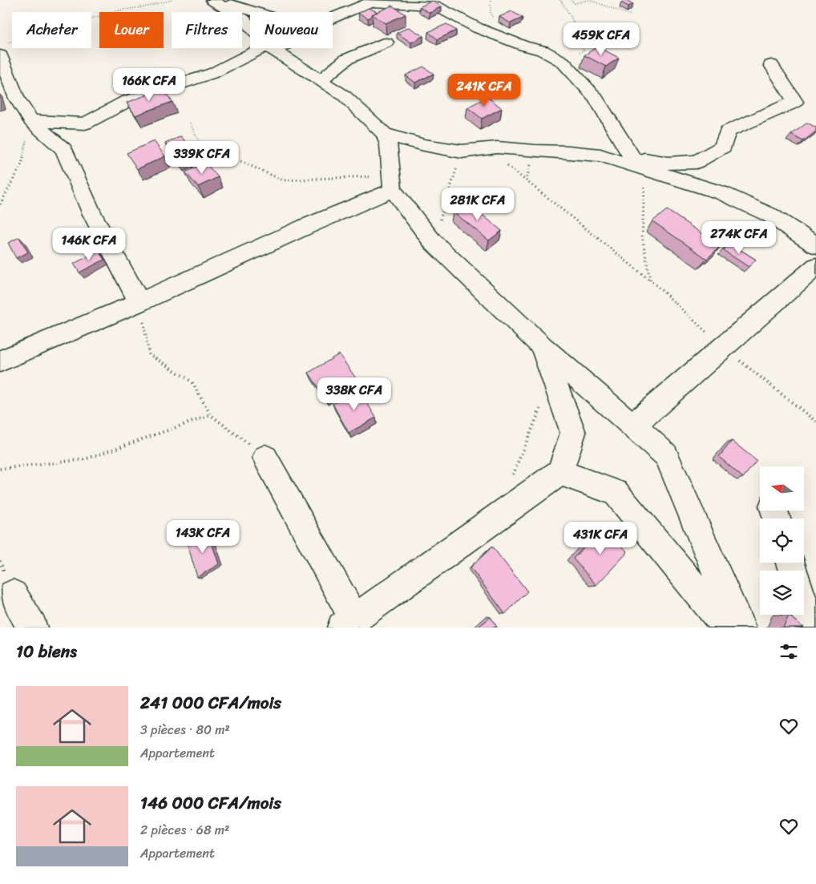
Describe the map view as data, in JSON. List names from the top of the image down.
{
  "north": "left",
  "page": {
    "chip": [
      "Acheter",
      "Louer",
      "Filtres",
      "Nouveau"
    ],
    "price": [
      "459K CFA",
      "166K CFA",
      "241K CFA",
      "339K CFA",
      "281K CFA",
      "274K CFA",
      "146K CFA",
      "338K CFA",
      "143K CFA",
      "431K CFA"
    ],
    "heading": "10 biens",
    "list": [
      {
        "name": "241 000 CFA/mois",
        "note": "3 pièces · 80 m² · Appartement"
      },
      {
        "name": "146 000 CFA/mois",
        "note": "2 pièces · 68 m² · Appartement"
      }
    ]
  }
}
